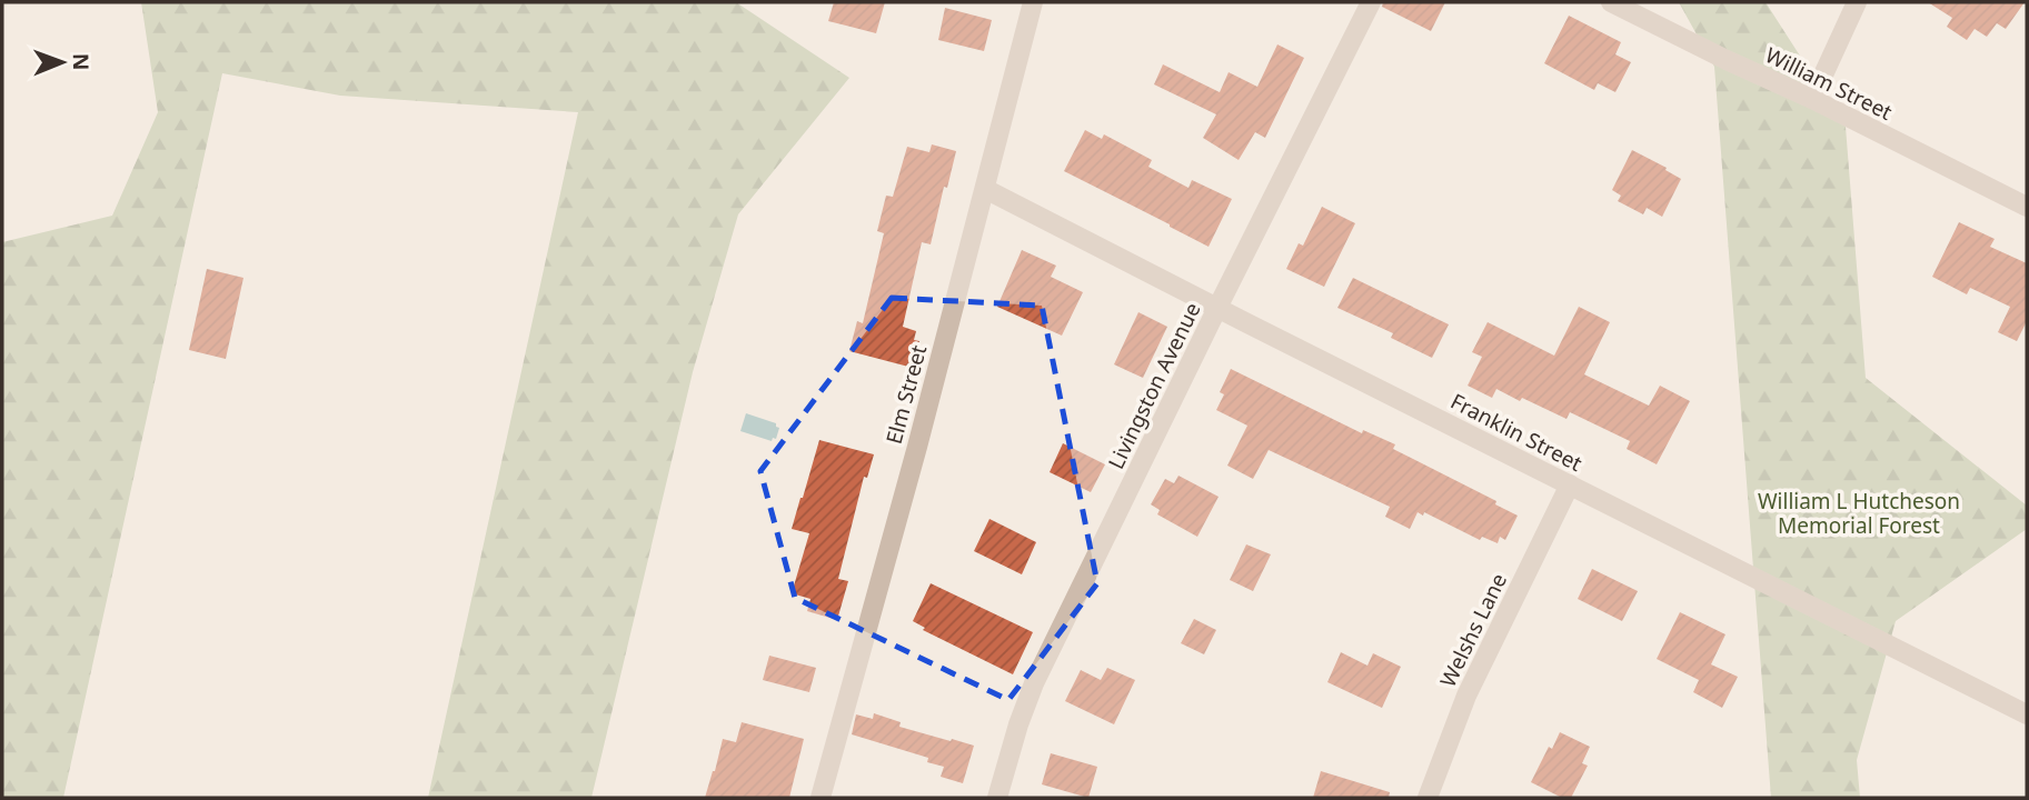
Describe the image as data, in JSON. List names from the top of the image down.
{
  "streets": {
    "street": [
      "William Street",
      "Livingston Avenue",
      "Elm Street",
      "Franklin Street",
      "Welshs Lane"
    ]
  },
  "crossings": [
    ["Livingston Avenue", "Franklin Street"],
    ["Elm Street", "Franklin Street"],
    ["Franklin Street", "Welshs Lane"]
  ],
  "parks": ["William L Hutcheson Memorial Forest"],
  "north": "right"
}
